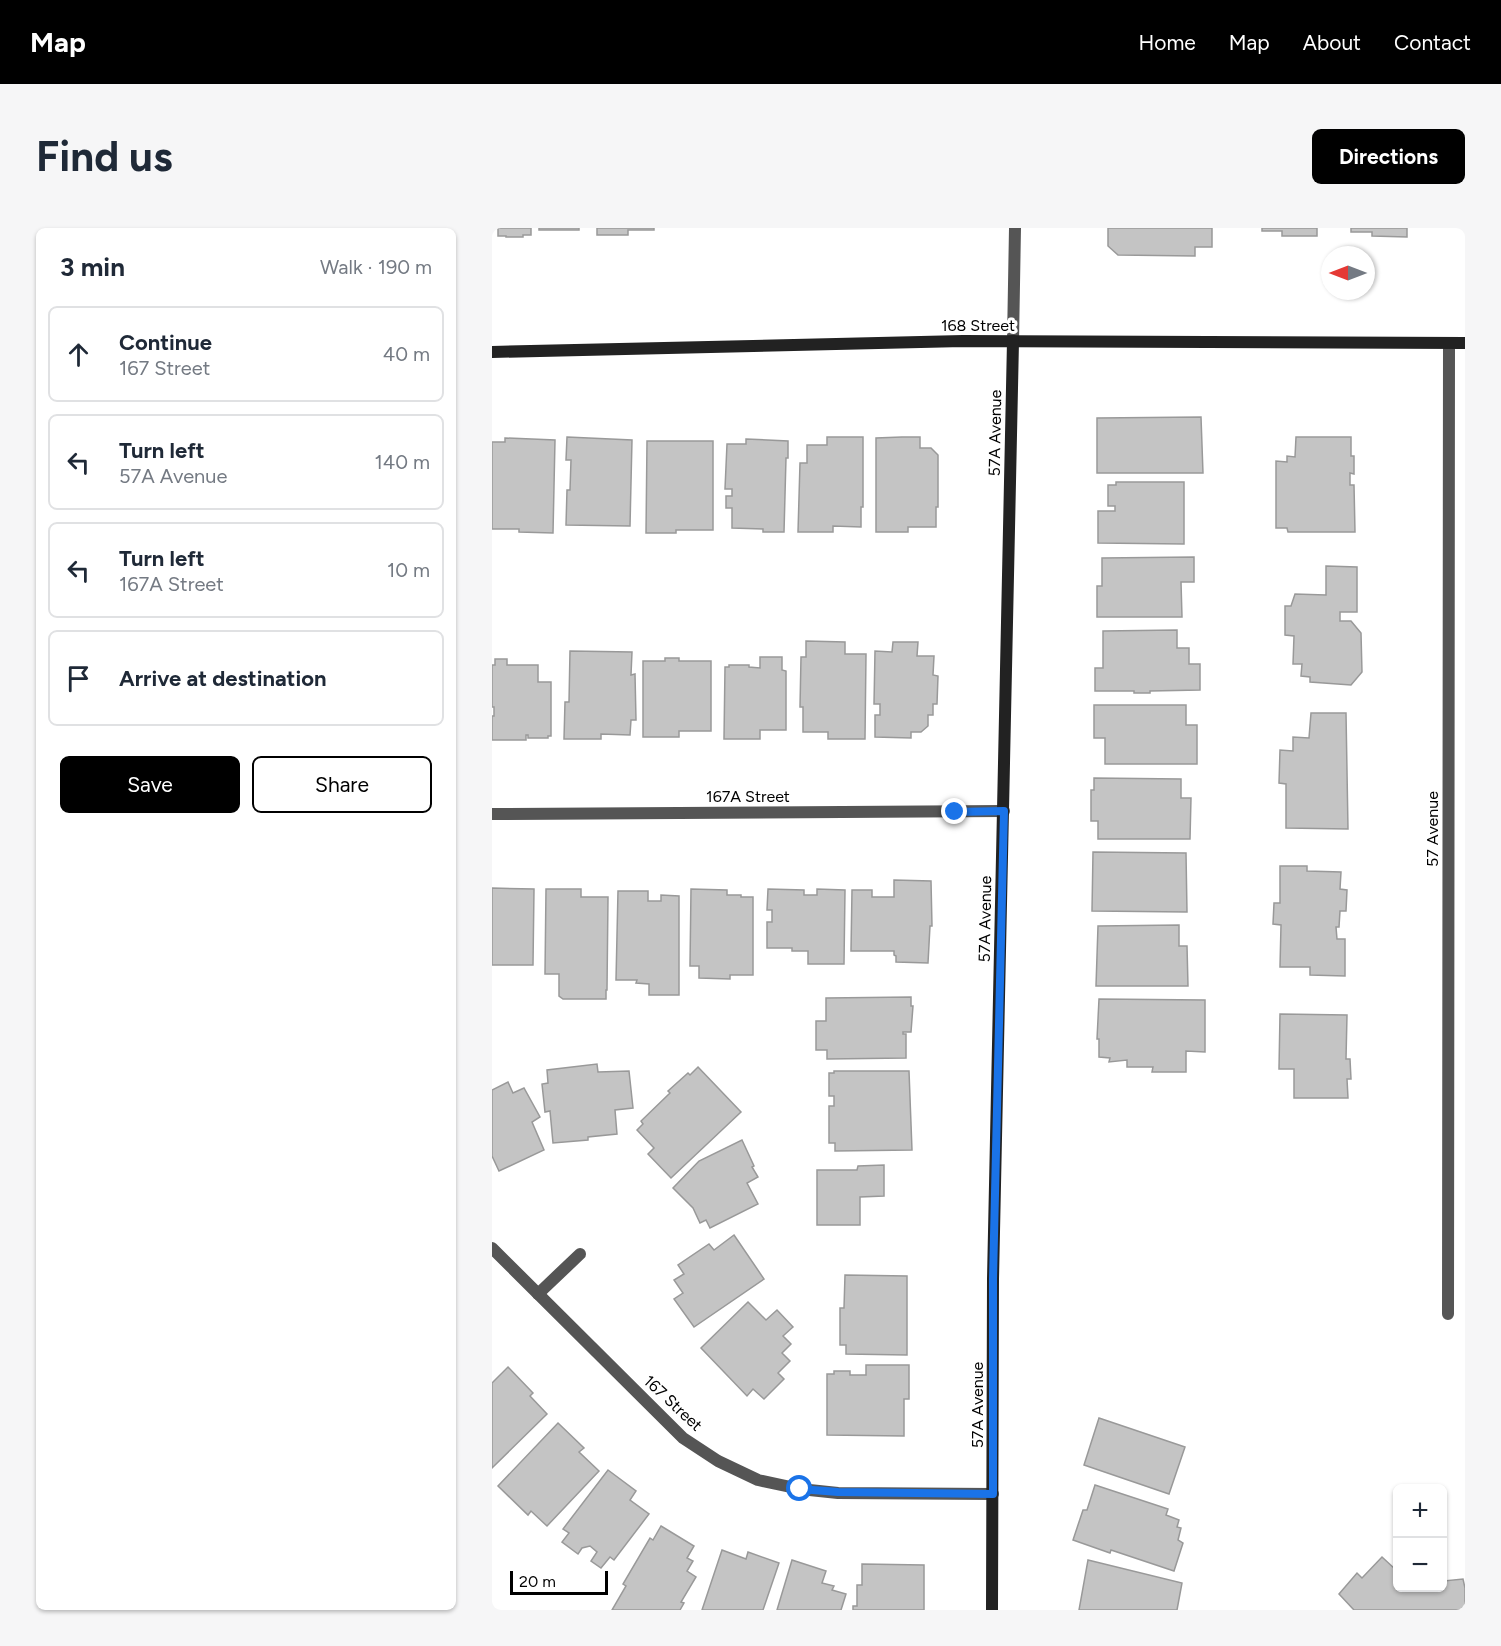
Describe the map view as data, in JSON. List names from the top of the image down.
{
  "streets": {
    "street": [
      "168 Street",
      "57A Avenue",
      "167A Street",
      "57 Avenue",
      "167 Street"
    ]
  },
  "crossings": [
    ["168 Street", "57A Avenue"],
    ["168 Street", "57 Avenue"],
    ["57A Avenue", "167A Street"],
    ["57A Avenue", "167 Street"]
  ],
  "scale_bar": "20 m",
  "north": "left",
  "page": {
    "header": "Map",
    "nav": [
      "Home",
      "Map",
      "About",
      "Contact"
    ],
    "buttons": [
      "Directions",
      ["Save", "Share"]
    ],
    "title": "Find us",
    "heading": ["3 min", "Walk · 190 m"],
    "list": [
      ["Continue", "167 Street", "40 m"],
      ["Turn left", "57A Avenue", "140 m"],
      ["Turn left", "167A Street", "10 m"],
      "Arrive at destination"
    ],
    "map_buttons": ["+", "−"],
    "scale": "20 m"
  }
}
